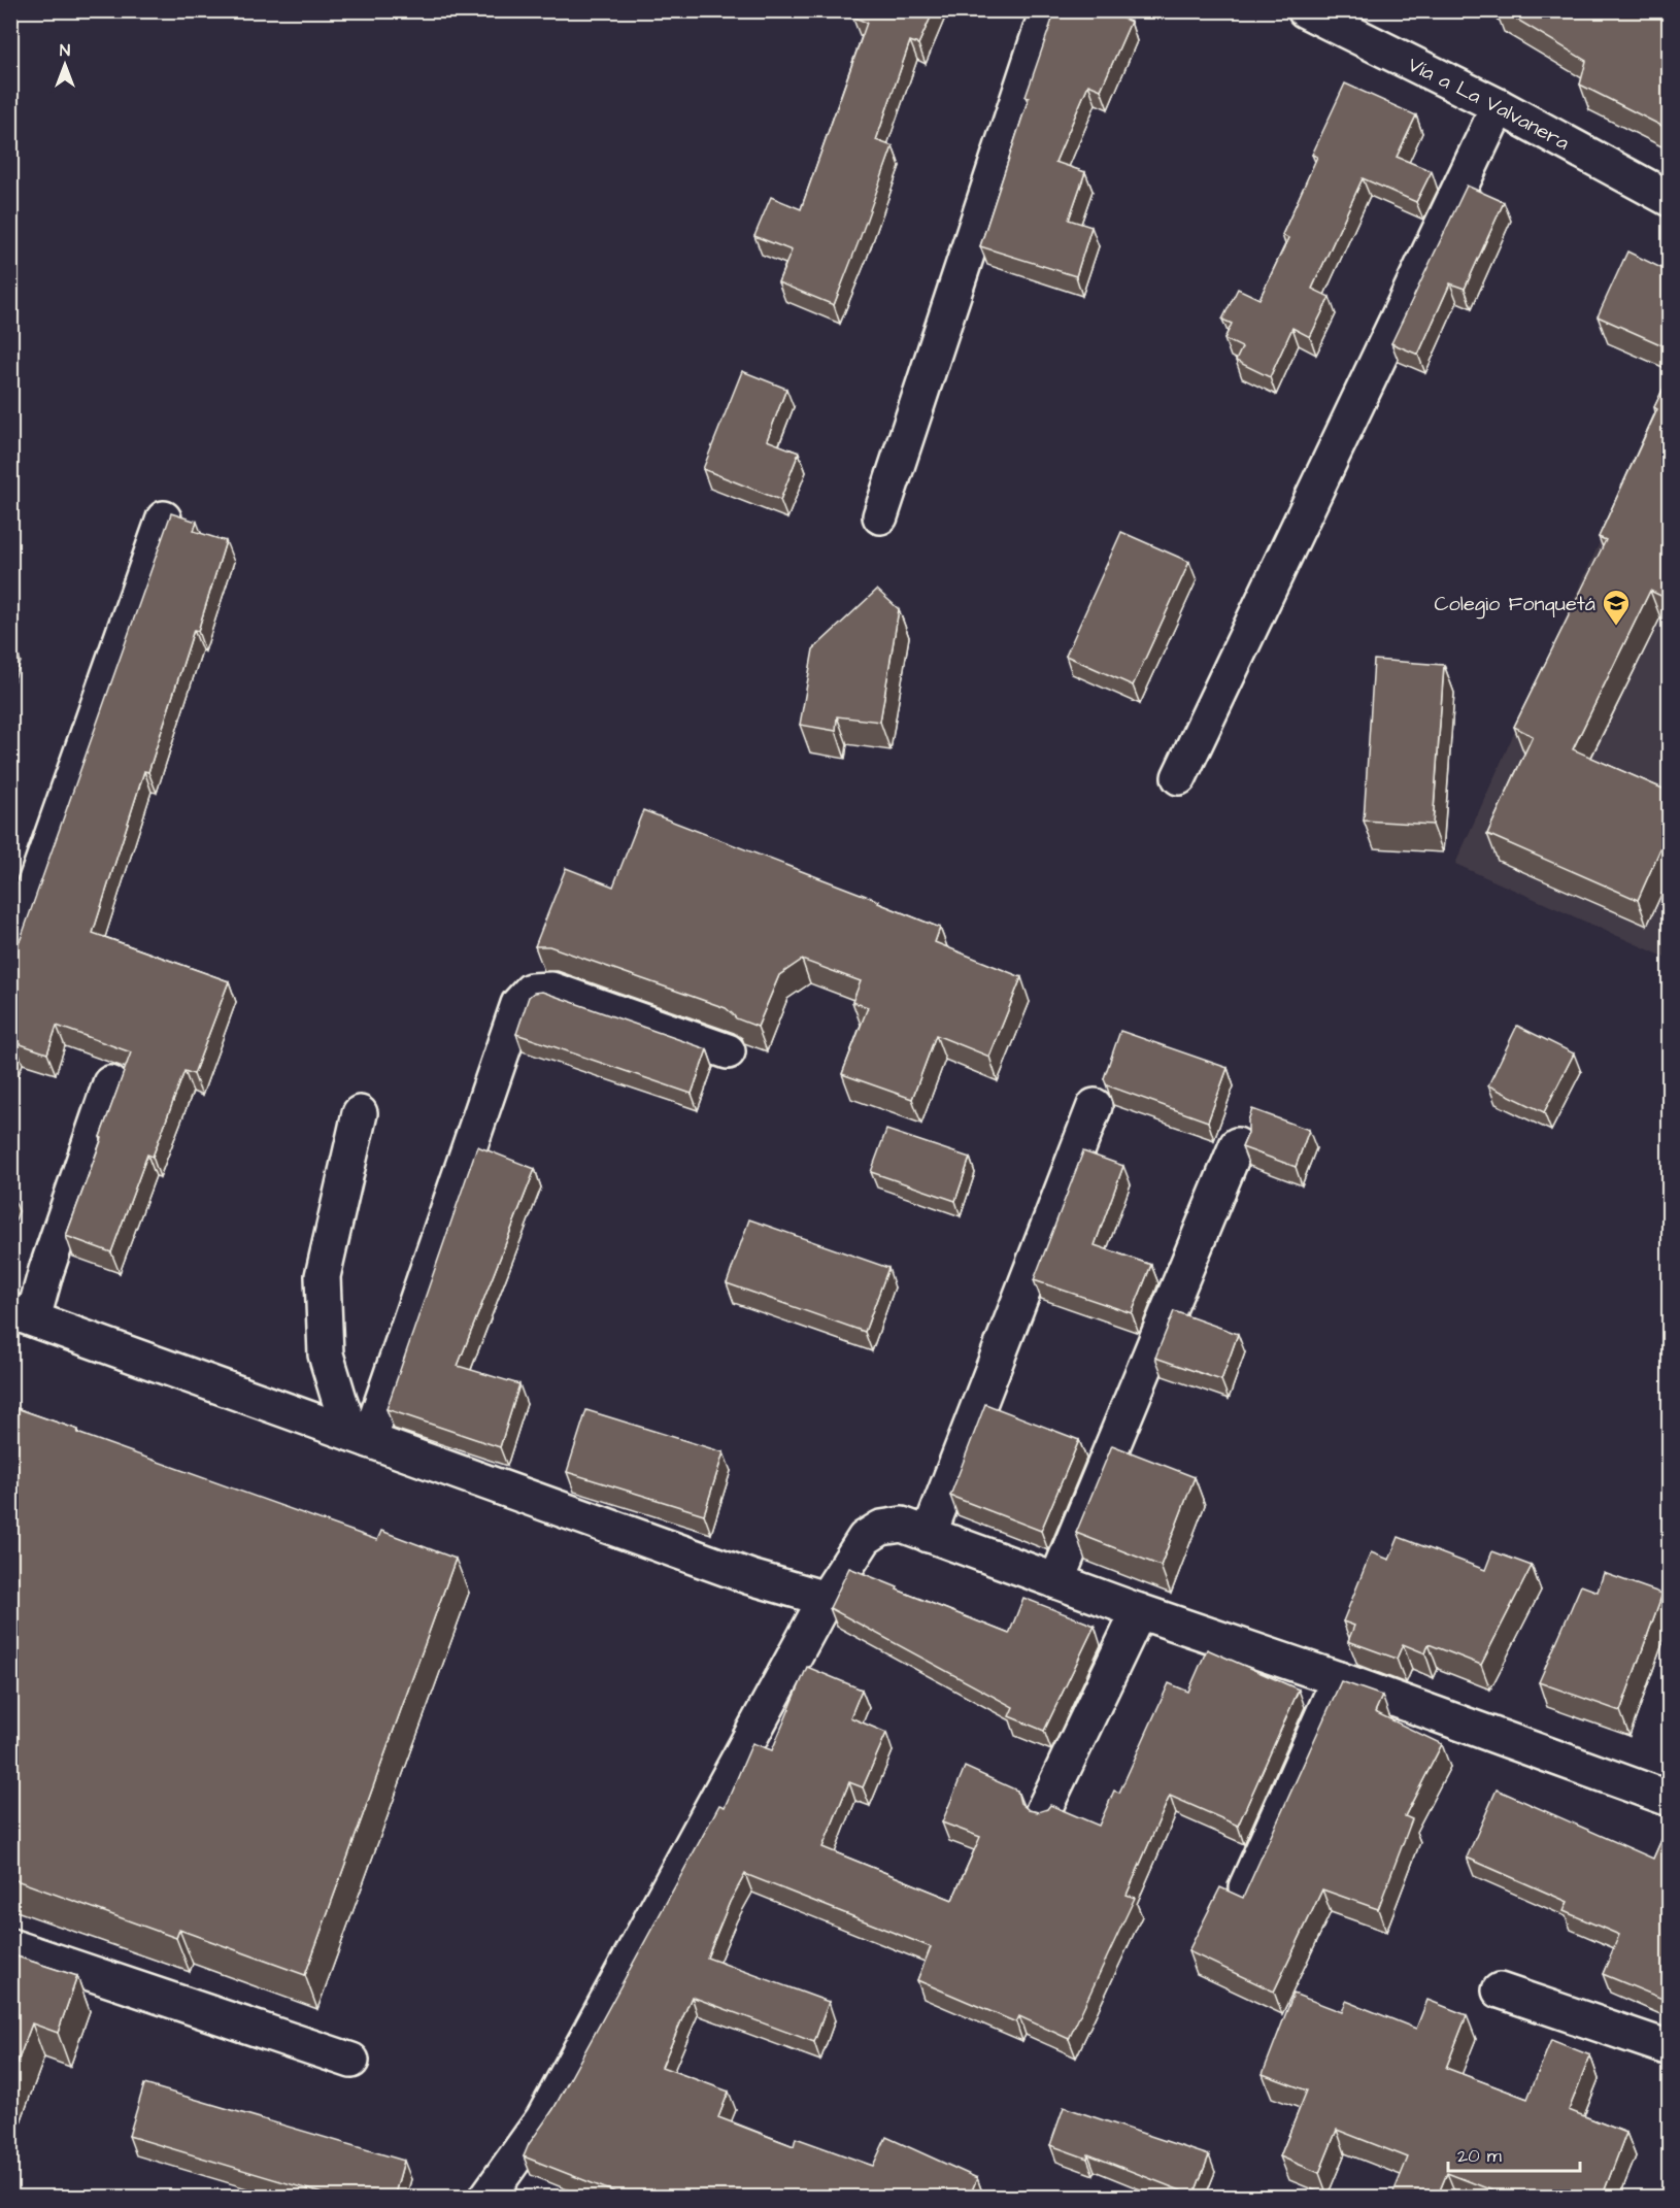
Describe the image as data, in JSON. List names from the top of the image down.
{
  "streets": {
    "street": ["Vía a La Valvanera"]
  },
  "places": {
    "school or university": ["Colegio Fonquetá"]
  },
  "scale_bar": "20 m",
  "north": "top"
}
